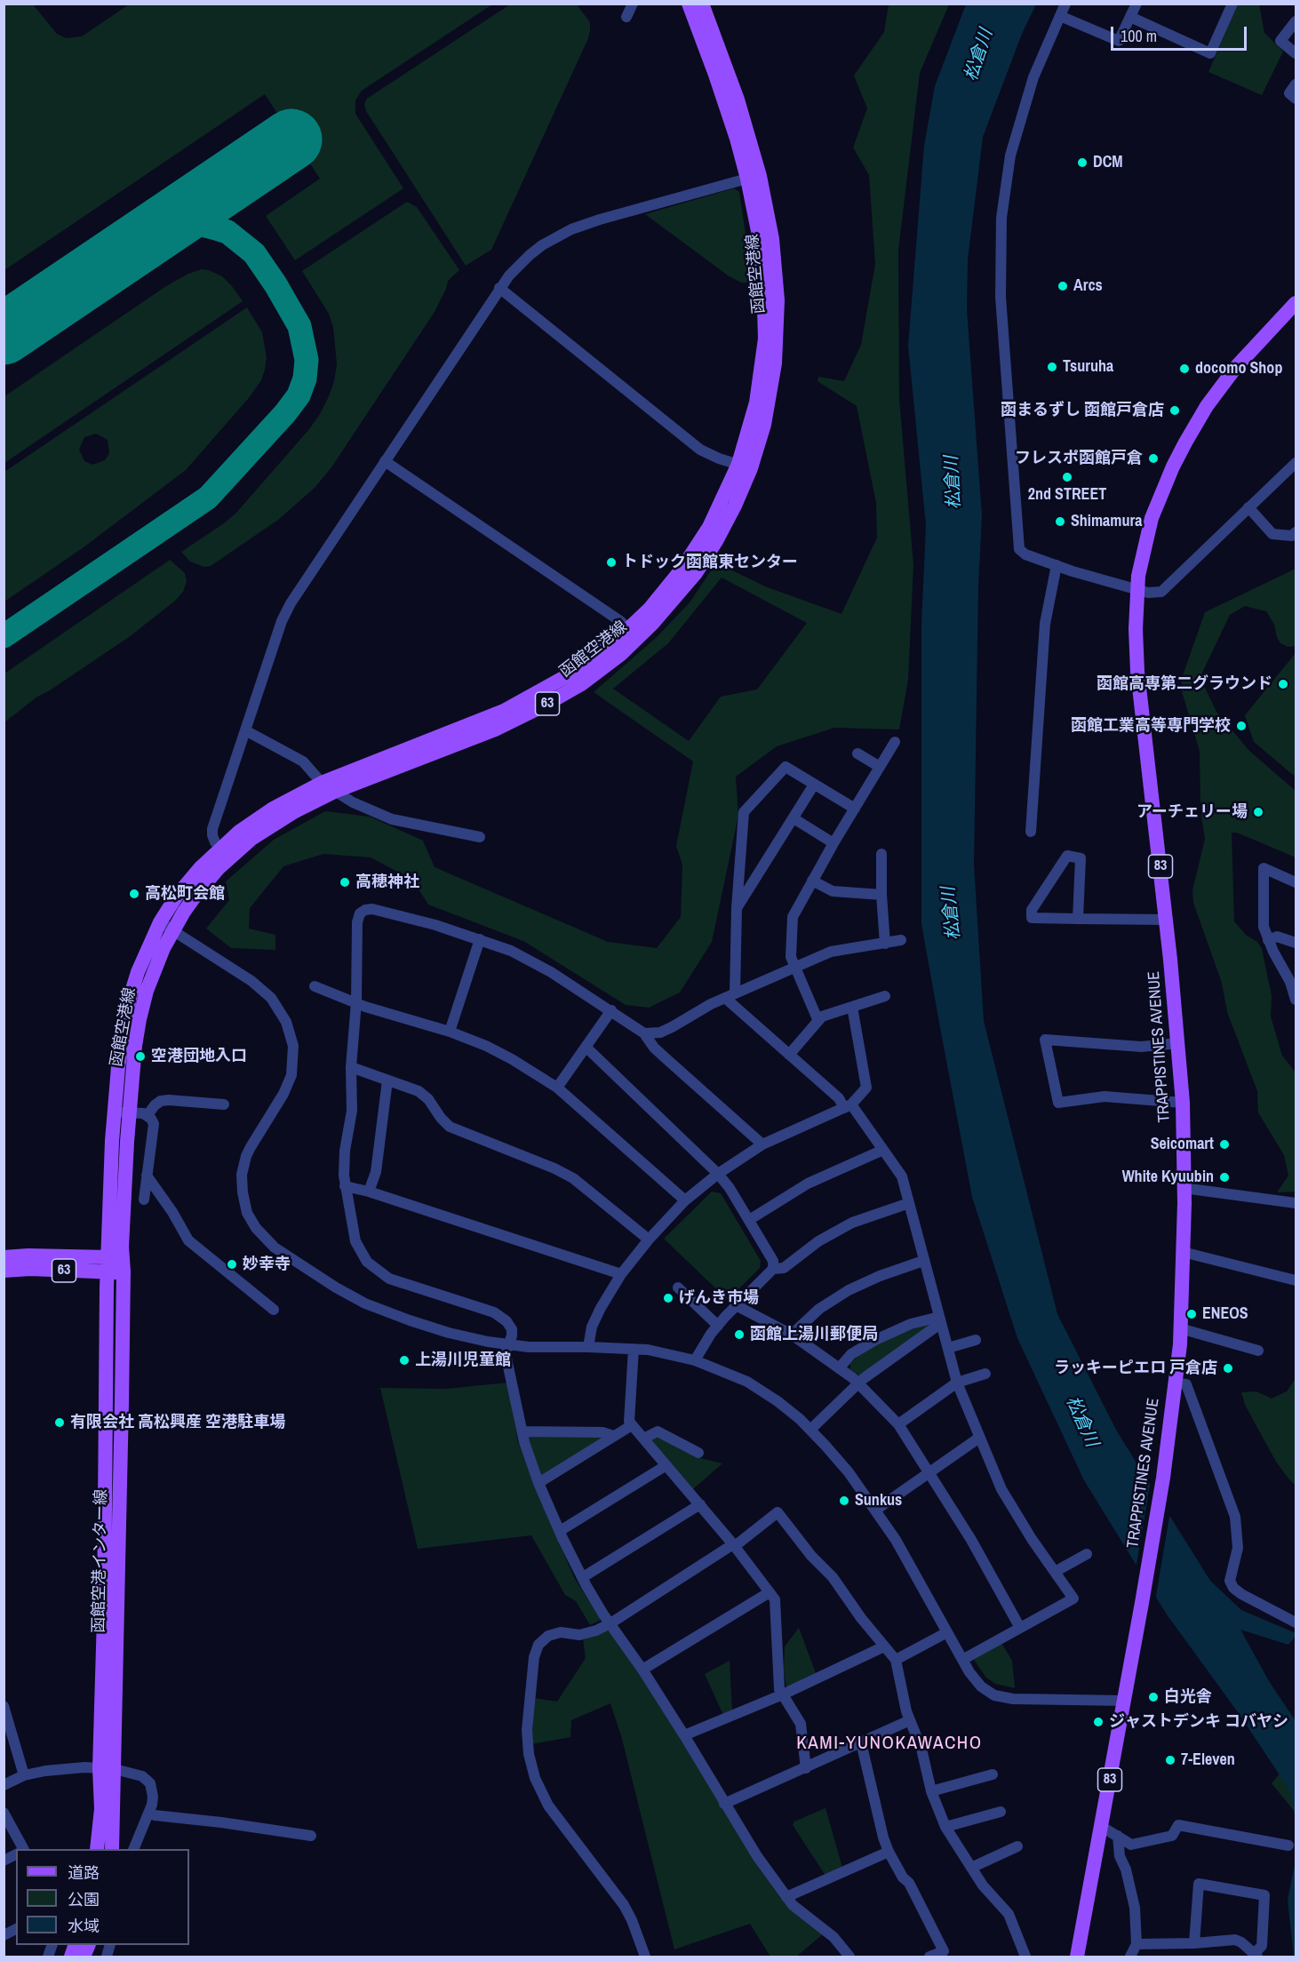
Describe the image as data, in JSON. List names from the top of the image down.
{
  "streets": {
    "main road": [
      "函館空港線",
      "63",
      "83",
      "TRAPPISTINES AVENUE",
      "函館空港インター線"
    ]
  },
  "crossings": [
    ["函館空港線", "63"],
    ["函館空港線", "函館空港インター線"],
    ["63", "函館空港インター線"]
  ],
  "districts": ["KAMI-YUNOKAWACHO"],
  "water": ["松倉川"],
  "places": [
    "DCM",
    "Arcs",
    "Tsuruha",
    "docomo Shop",
    "函まるずし 函館戸倉店",
    "フレスポ函館戸倉",
    "2nd STREET",
    "Shimamura",
    "トドック函館東センター",
    "函館高専第二グラウンド",
    "函館工業高等専門学校",
    "アーチェリー場",
    "高穂神社",
    "高松町会館",
    "空港団地入口",
    "Seicomart",
    "White Kyuubin",
    "妙幸寺",
    "げんき市場",
    "ENEOS",
    "函館上湯川郵便局",
    "上湯川児童館",
    "ラッキーピエロ 戸倉店",
    "有限会社 高松興産 空港駐車場",
    "Sunkus",
    "白光舎",
    "ジャストデンキ コバヤシ",
    "7-Eleven"
  ],
  "legend": ["道路", "公園", "水域"],
  "scale_bar": "100 m"
}
